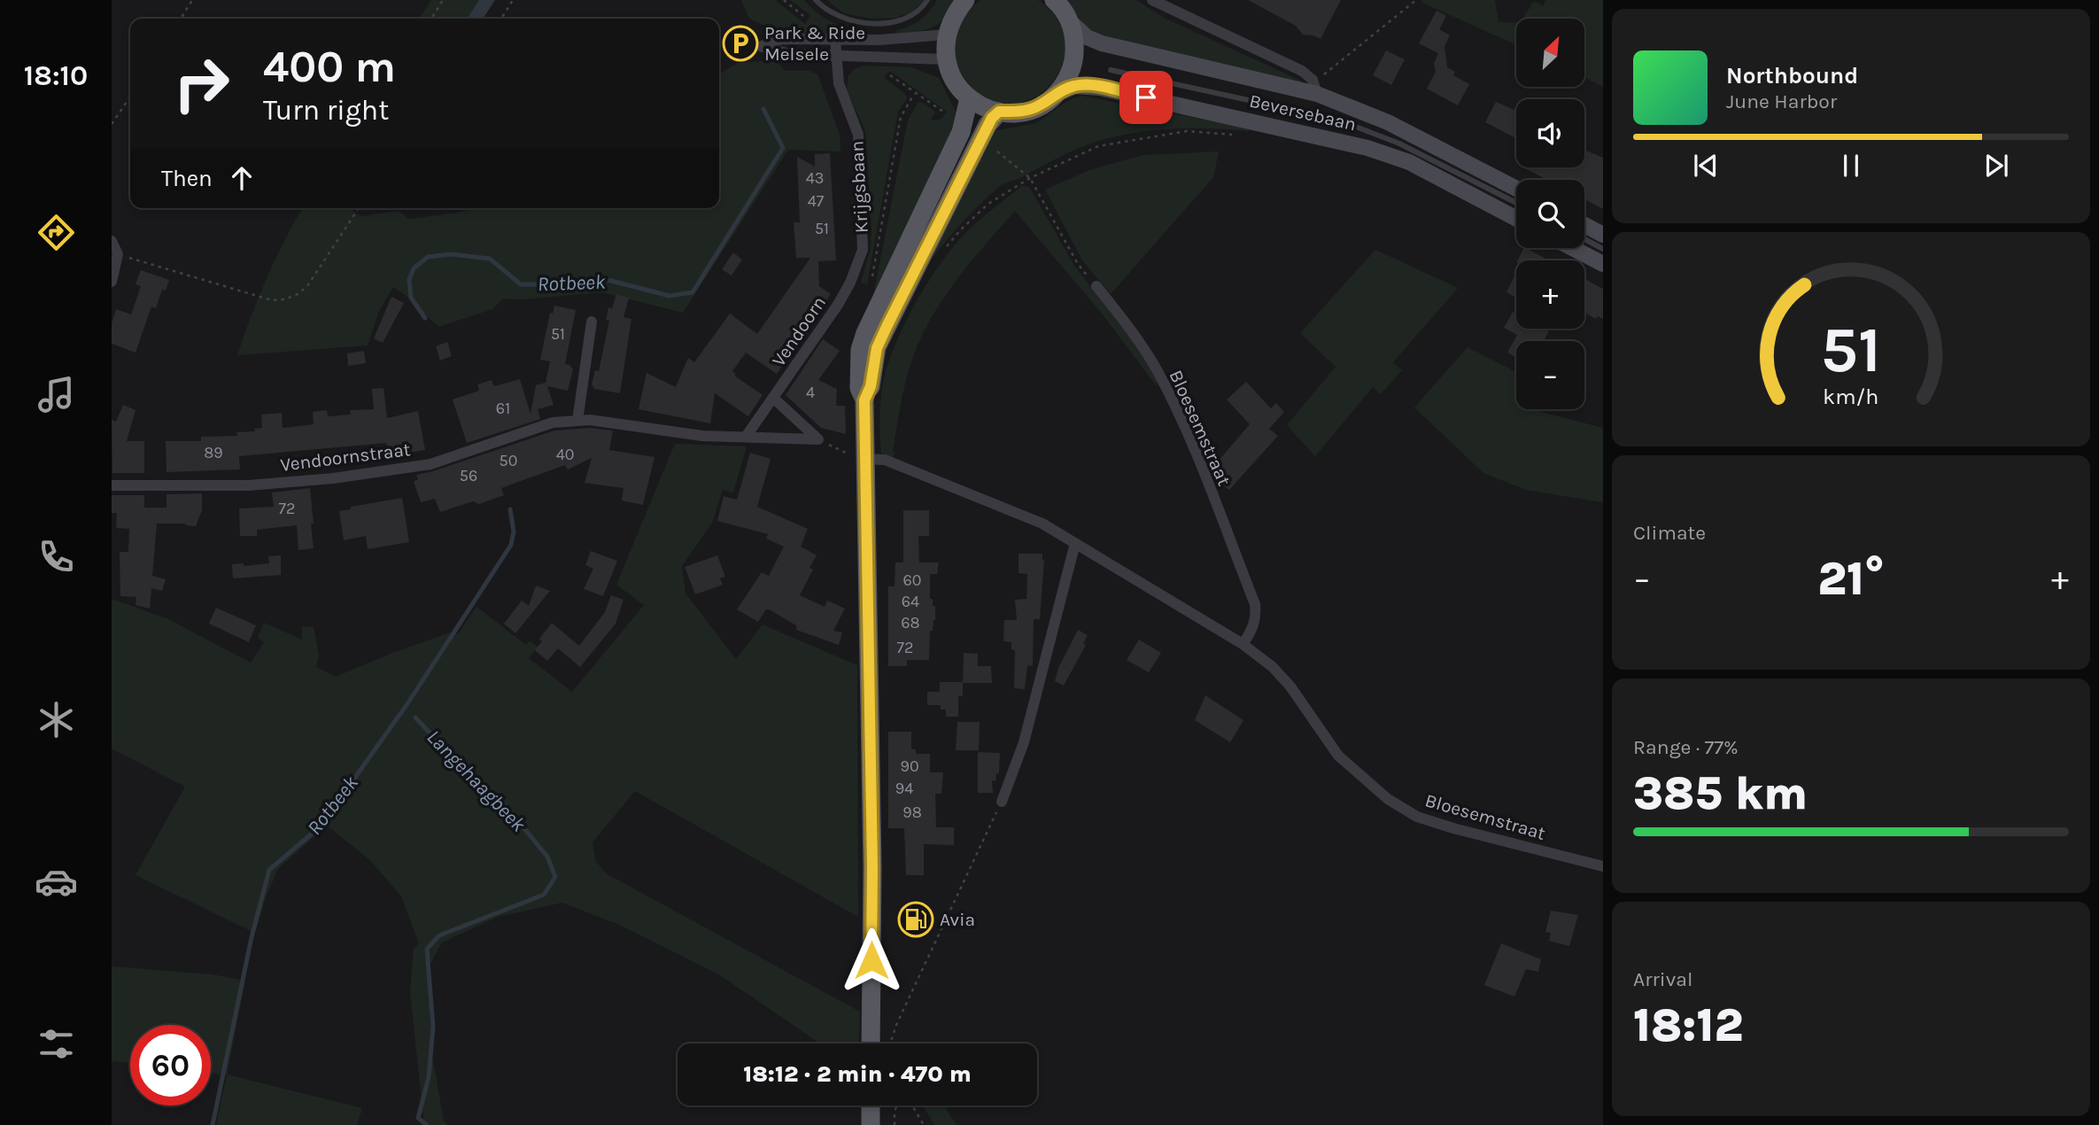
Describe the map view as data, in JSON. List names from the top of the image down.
{
  "streets": {
    "main road": ["Beversebaan"],
    "street": [
      "Krijgsbaan",
      "Vendoorn",
      "Bloesemstraat",
      "Vendoornstraat"
    ]
  },
  "crossings": [
    ["Krijgsbaan", "Vendoorn"],
    ["Vendoorn", "Vendoornstraat"]
  ],
  "water": ["Rotbeek", "Langehaagbeek"],
  "places": {
    "parking": ["Park & Ride Melsele"],
    "fuel station": ["Avia"]
  },
  "house_numbers": [
    "43",
    "47",
    "51",
    "51",
    "4",
    "61",
    "89",
    "40",
    "50",
    "56",
    "72",
    "60",
    "64",
    "68",
    "72",
    "90",
    "94",
    "98"
  ],
  "north": "top right",
  "page": {
    "tabs": "18:10",
    "map_buttons": ["+", "−"],
    "turn": ["400 m", "Turn right"],
    "song": ["Northbound", "June Harbor"],
    "then": "Then",
    "tile": [
      "Climate",
      ["Range · 77%", "385 km"],
      ["Arrival", "18:12"]
    ],
    "heat": ["−", "21°", "+"],
    "limit": "60",
    "trip": "18:12 · 2 min · 470 m",
    "gauge": ["51", "km/h"]
  }
}
